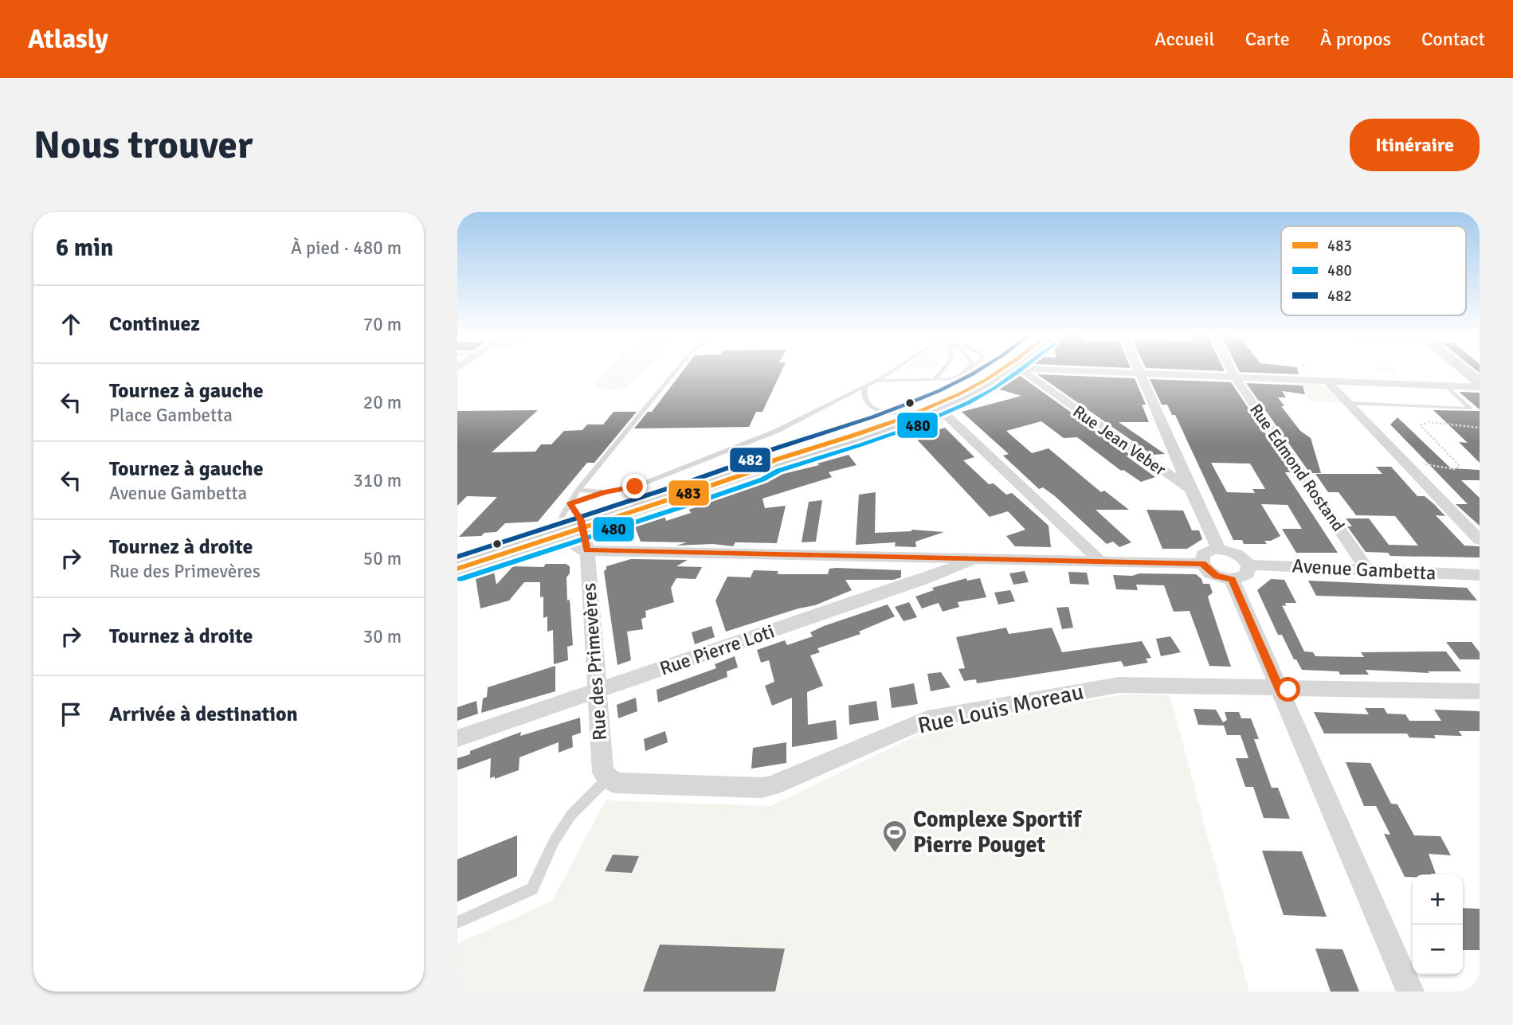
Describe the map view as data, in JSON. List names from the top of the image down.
{
  "streets": {
    "street": [
      "Rue Jean Veber",
      "Rue Edmond Rostand",
      "Avenue Gambetta",
      "Rue Pierre Loti",
      "Rue des Primevères",
      "Rue Louis Moreau"
    ]
  },
  "crossings": [
    ["Rue Edmond Rostand", "Avenue Gambetta"],
    ["Rue Pierre Loti", "Rue des Primevères"],
    ["Rue des Primevères", "Rue Louis Moreau"]
  ],
  "places": {
    "sports": ["Complexe Sportif Pierre Pouget"]
  },
  "lines": ["transit line 483", "transit line 480", "transit line 482"],
  "legend": ["483", "480", "482"],
  "page": {
    "header": "Atlasly",
    "nav": [
      "Accueil",
      "Carte",
      "À propos",
      "Contact"
    ],
    "buttons": "Itinéraire",
    "title": "Nous trouver",
    "heading": ["6 min", "À pied · 480 m"],
    "list": [
      ["Continuez", "70 m"],
      ["Tournez à gauche", "Place Gambetta", "20 m"],
      ["Tournez à gauche", "Avenue Gambetta", "310 m"],
      ["Tournez à droite", "Rue des Primevères", "50 m"],
      ["Tournez à droite", "30 m"],
      "Arrivée à destination"
    ],
    "map_buttons": ["+", "−"]
  }
}
